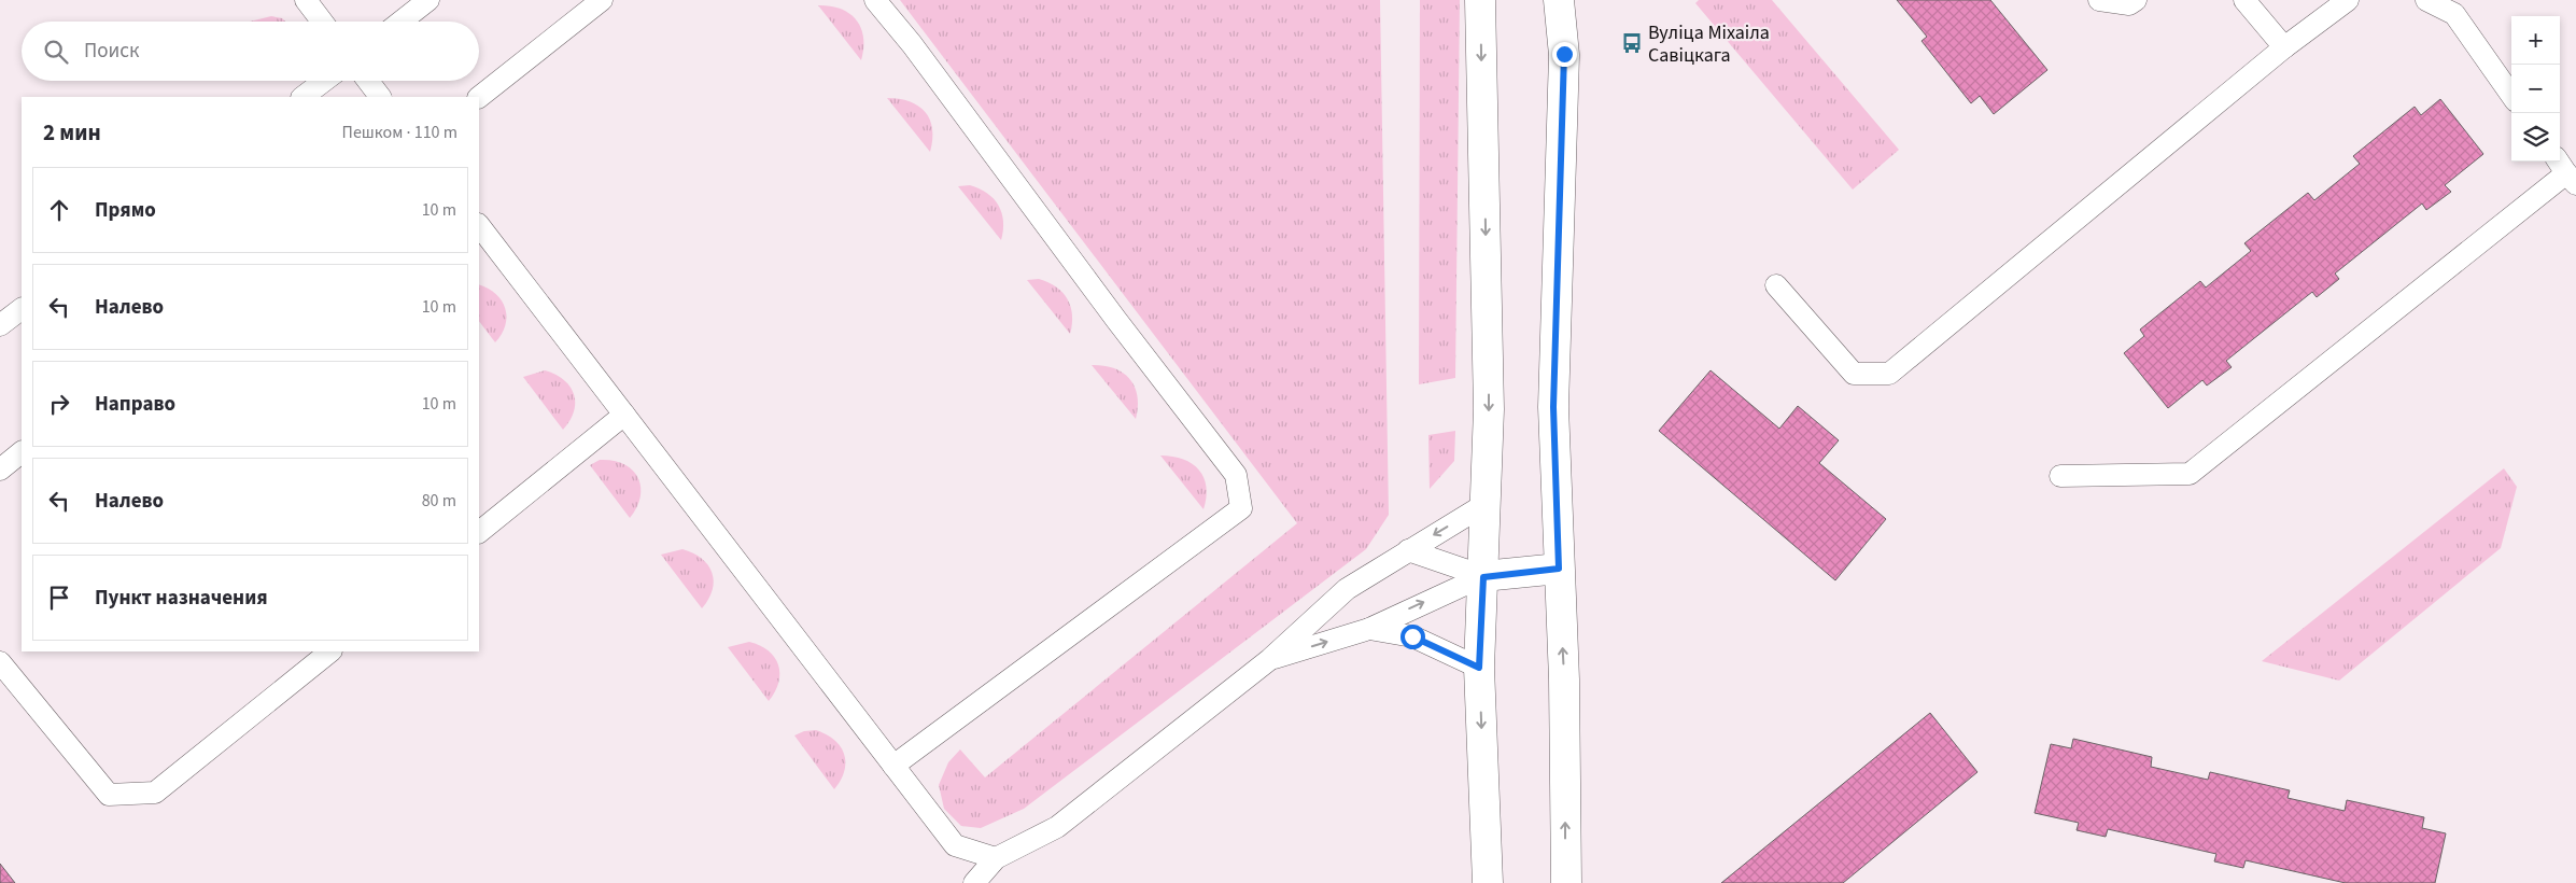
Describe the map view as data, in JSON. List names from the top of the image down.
{
  "places": {
    "bus stop": ["Вуліца Міхаіла Савіцкага"]
  },
  "page": {
    "map_buttons": ["+", "−"],
    "search": "Поиск",
    "heading": ["2 мин", "Пешком · 110 m"],
    "list": [
      ["Прямо", "10 m"],
      ["Налево", "10 m"],
      ["Направо", "10 m"],
      ["Налево", "80 m"],
      "Пункт назначения"
    ]
  }
}
